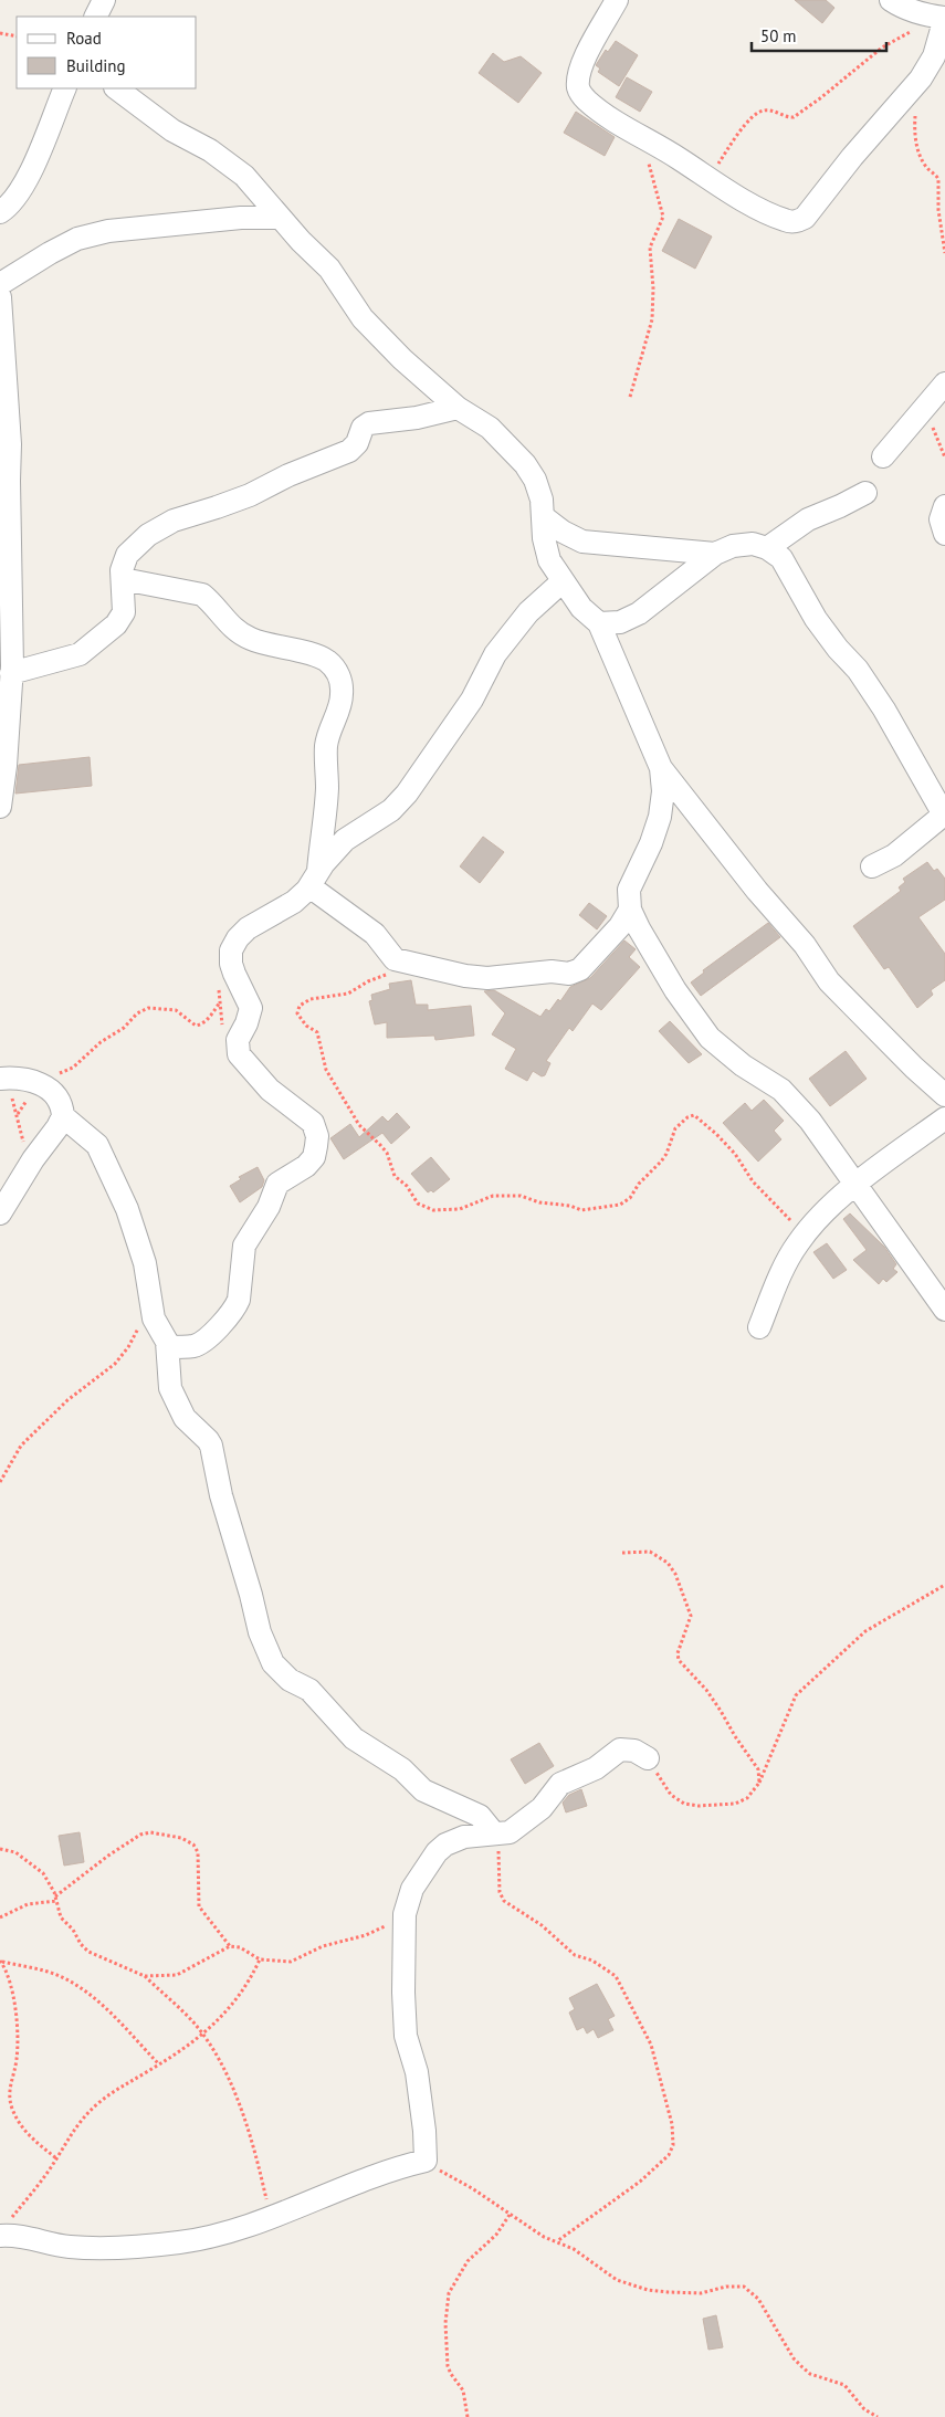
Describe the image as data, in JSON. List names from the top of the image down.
{
  "legend": ["Road", "Building"],
  "scale_bar": "50 m"
}
